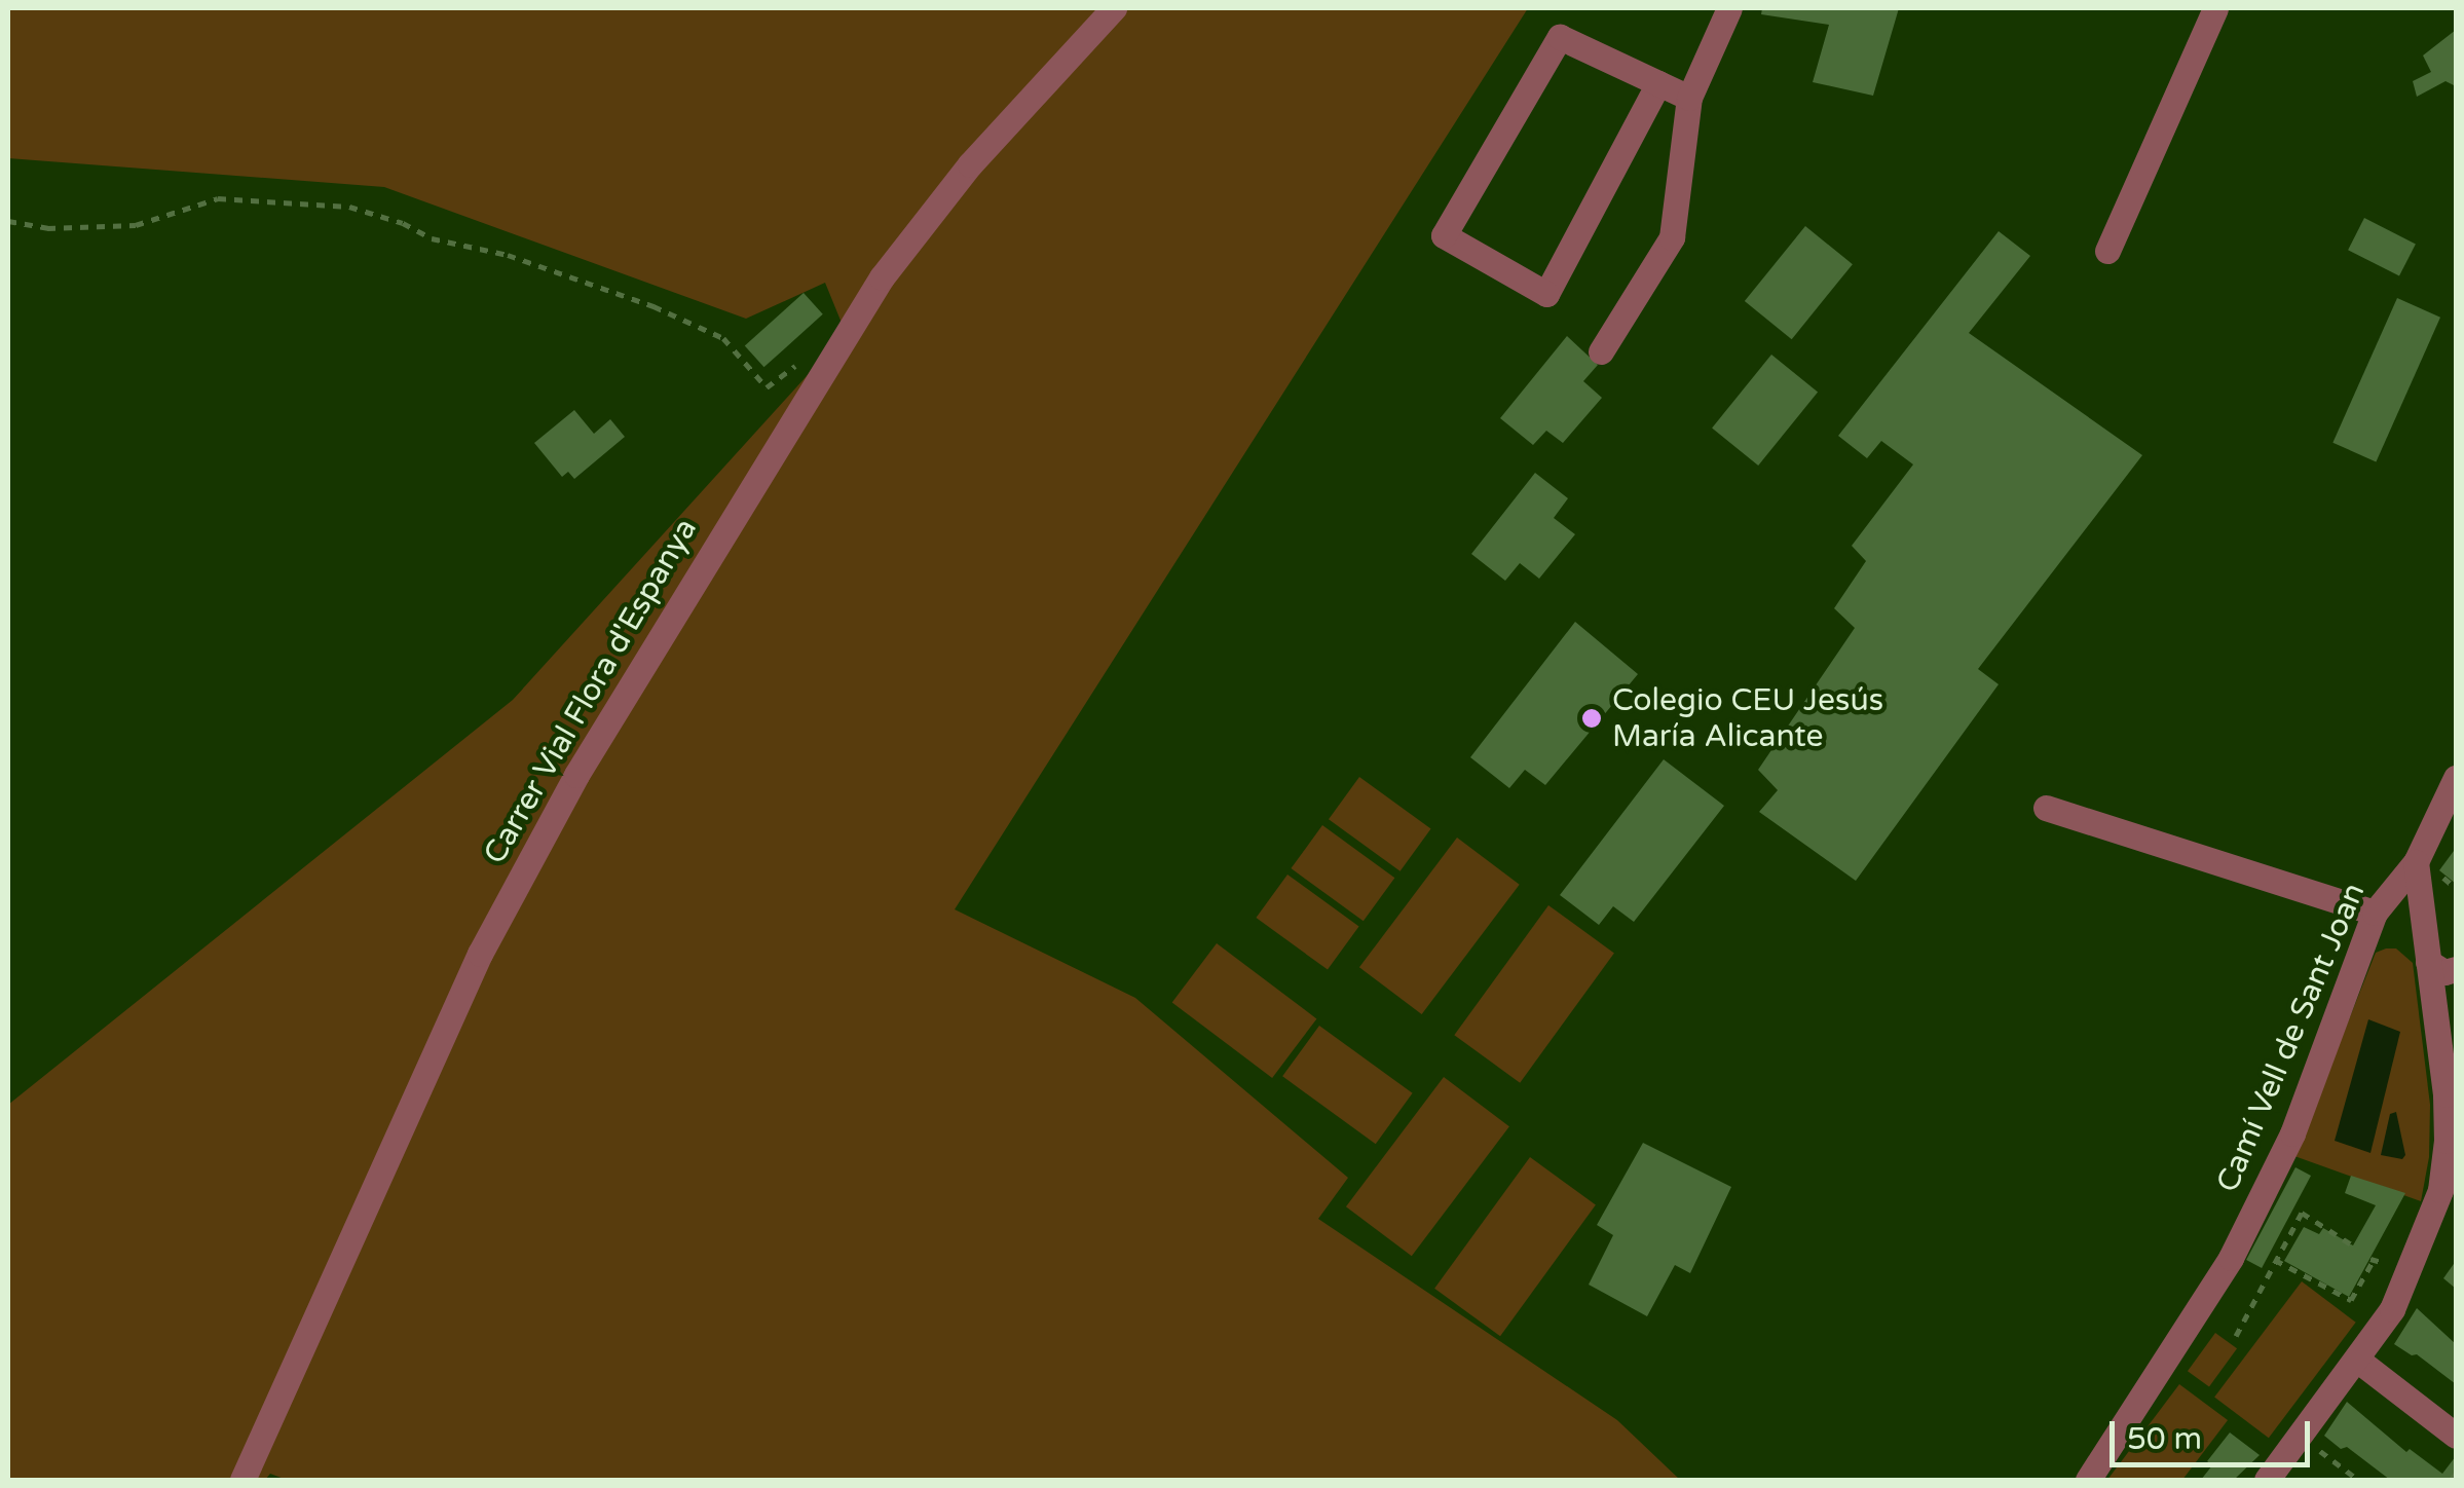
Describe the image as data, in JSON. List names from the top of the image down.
{
  "streets": {
    "street": ["Carrer Vial Flora d'Espanya", "Camí Vell de Sant Joan"]
  },
  "places": ["Colegio CEU Jesús María Alicante"],
  "scale_bar": "50 m"
}
